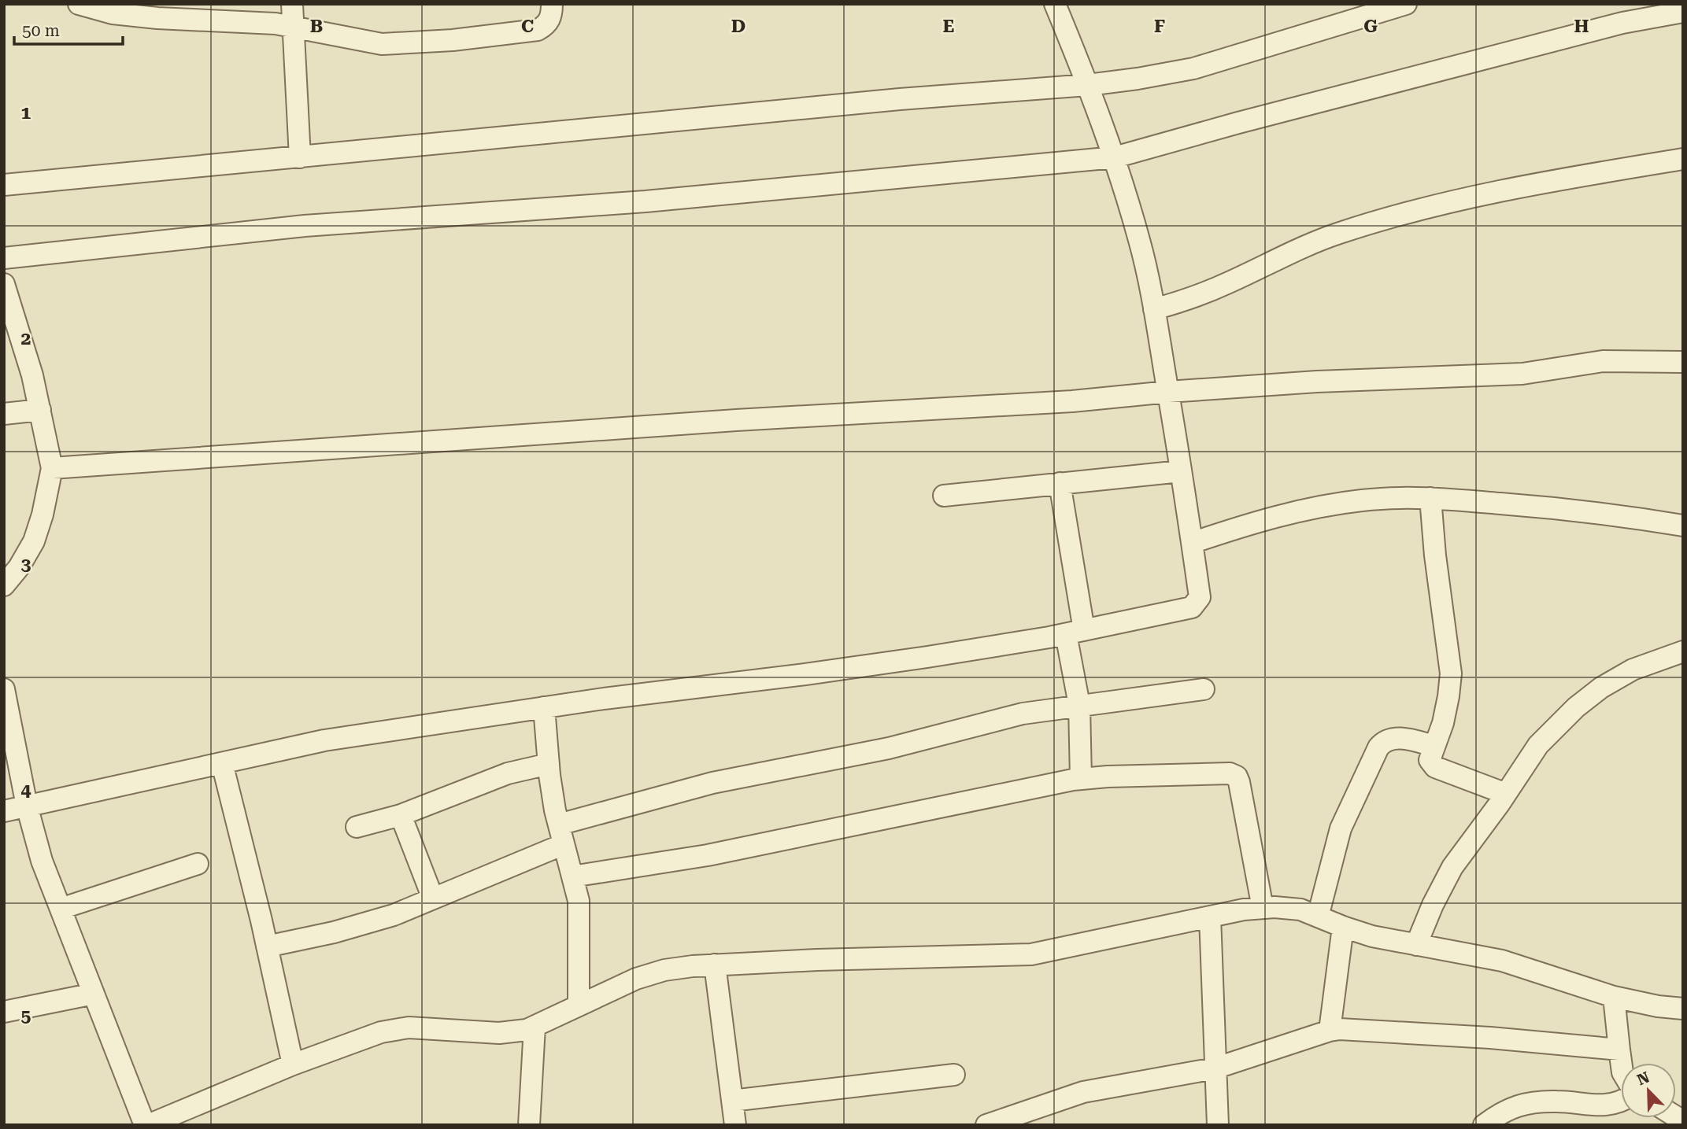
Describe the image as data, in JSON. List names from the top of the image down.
{
  "scale_bar": "50 m",
  "north": "top left",
  "grid": {
    "columns": [
      "B",
      "C",
      "D",
      "E",
      "F",
      "G",
      "H"
    ],
    "rows": [
      "1",
      "2",
      "3",
      "4",
      "5"
    ]
  }
}
